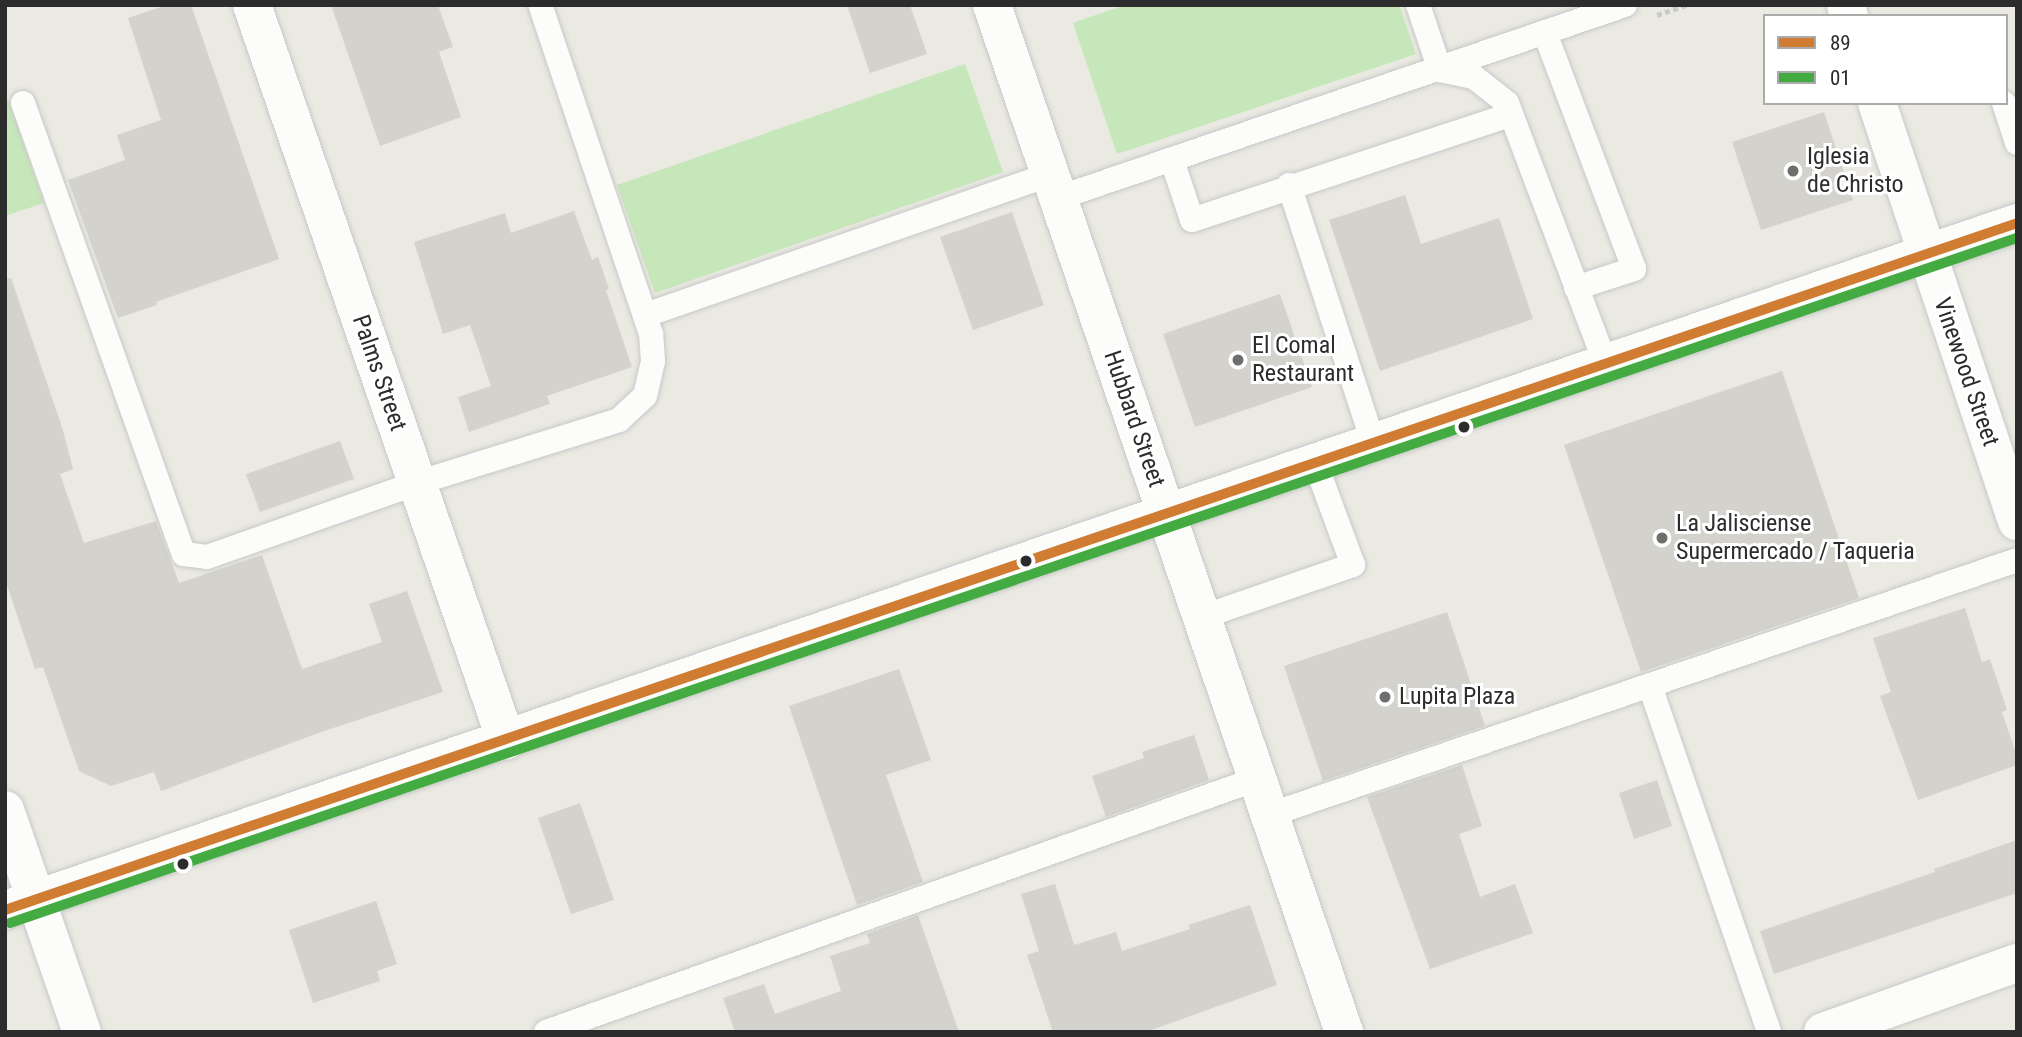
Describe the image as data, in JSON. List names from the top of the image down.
{
  "streets": {
    "street": ["Vinewood Street", "Palms Street", "Hubbard Street"]
  },
  "places": [
    "Iglesia de Christo",
    "El Comal Restaurant",
    "La Jalisciense Supermercado / Taqueria",
    "Lupita Plaza"
  ],
  "lines": ["transit line 89", "transit line 01"],
  "legend": ["89", "01"]
}
